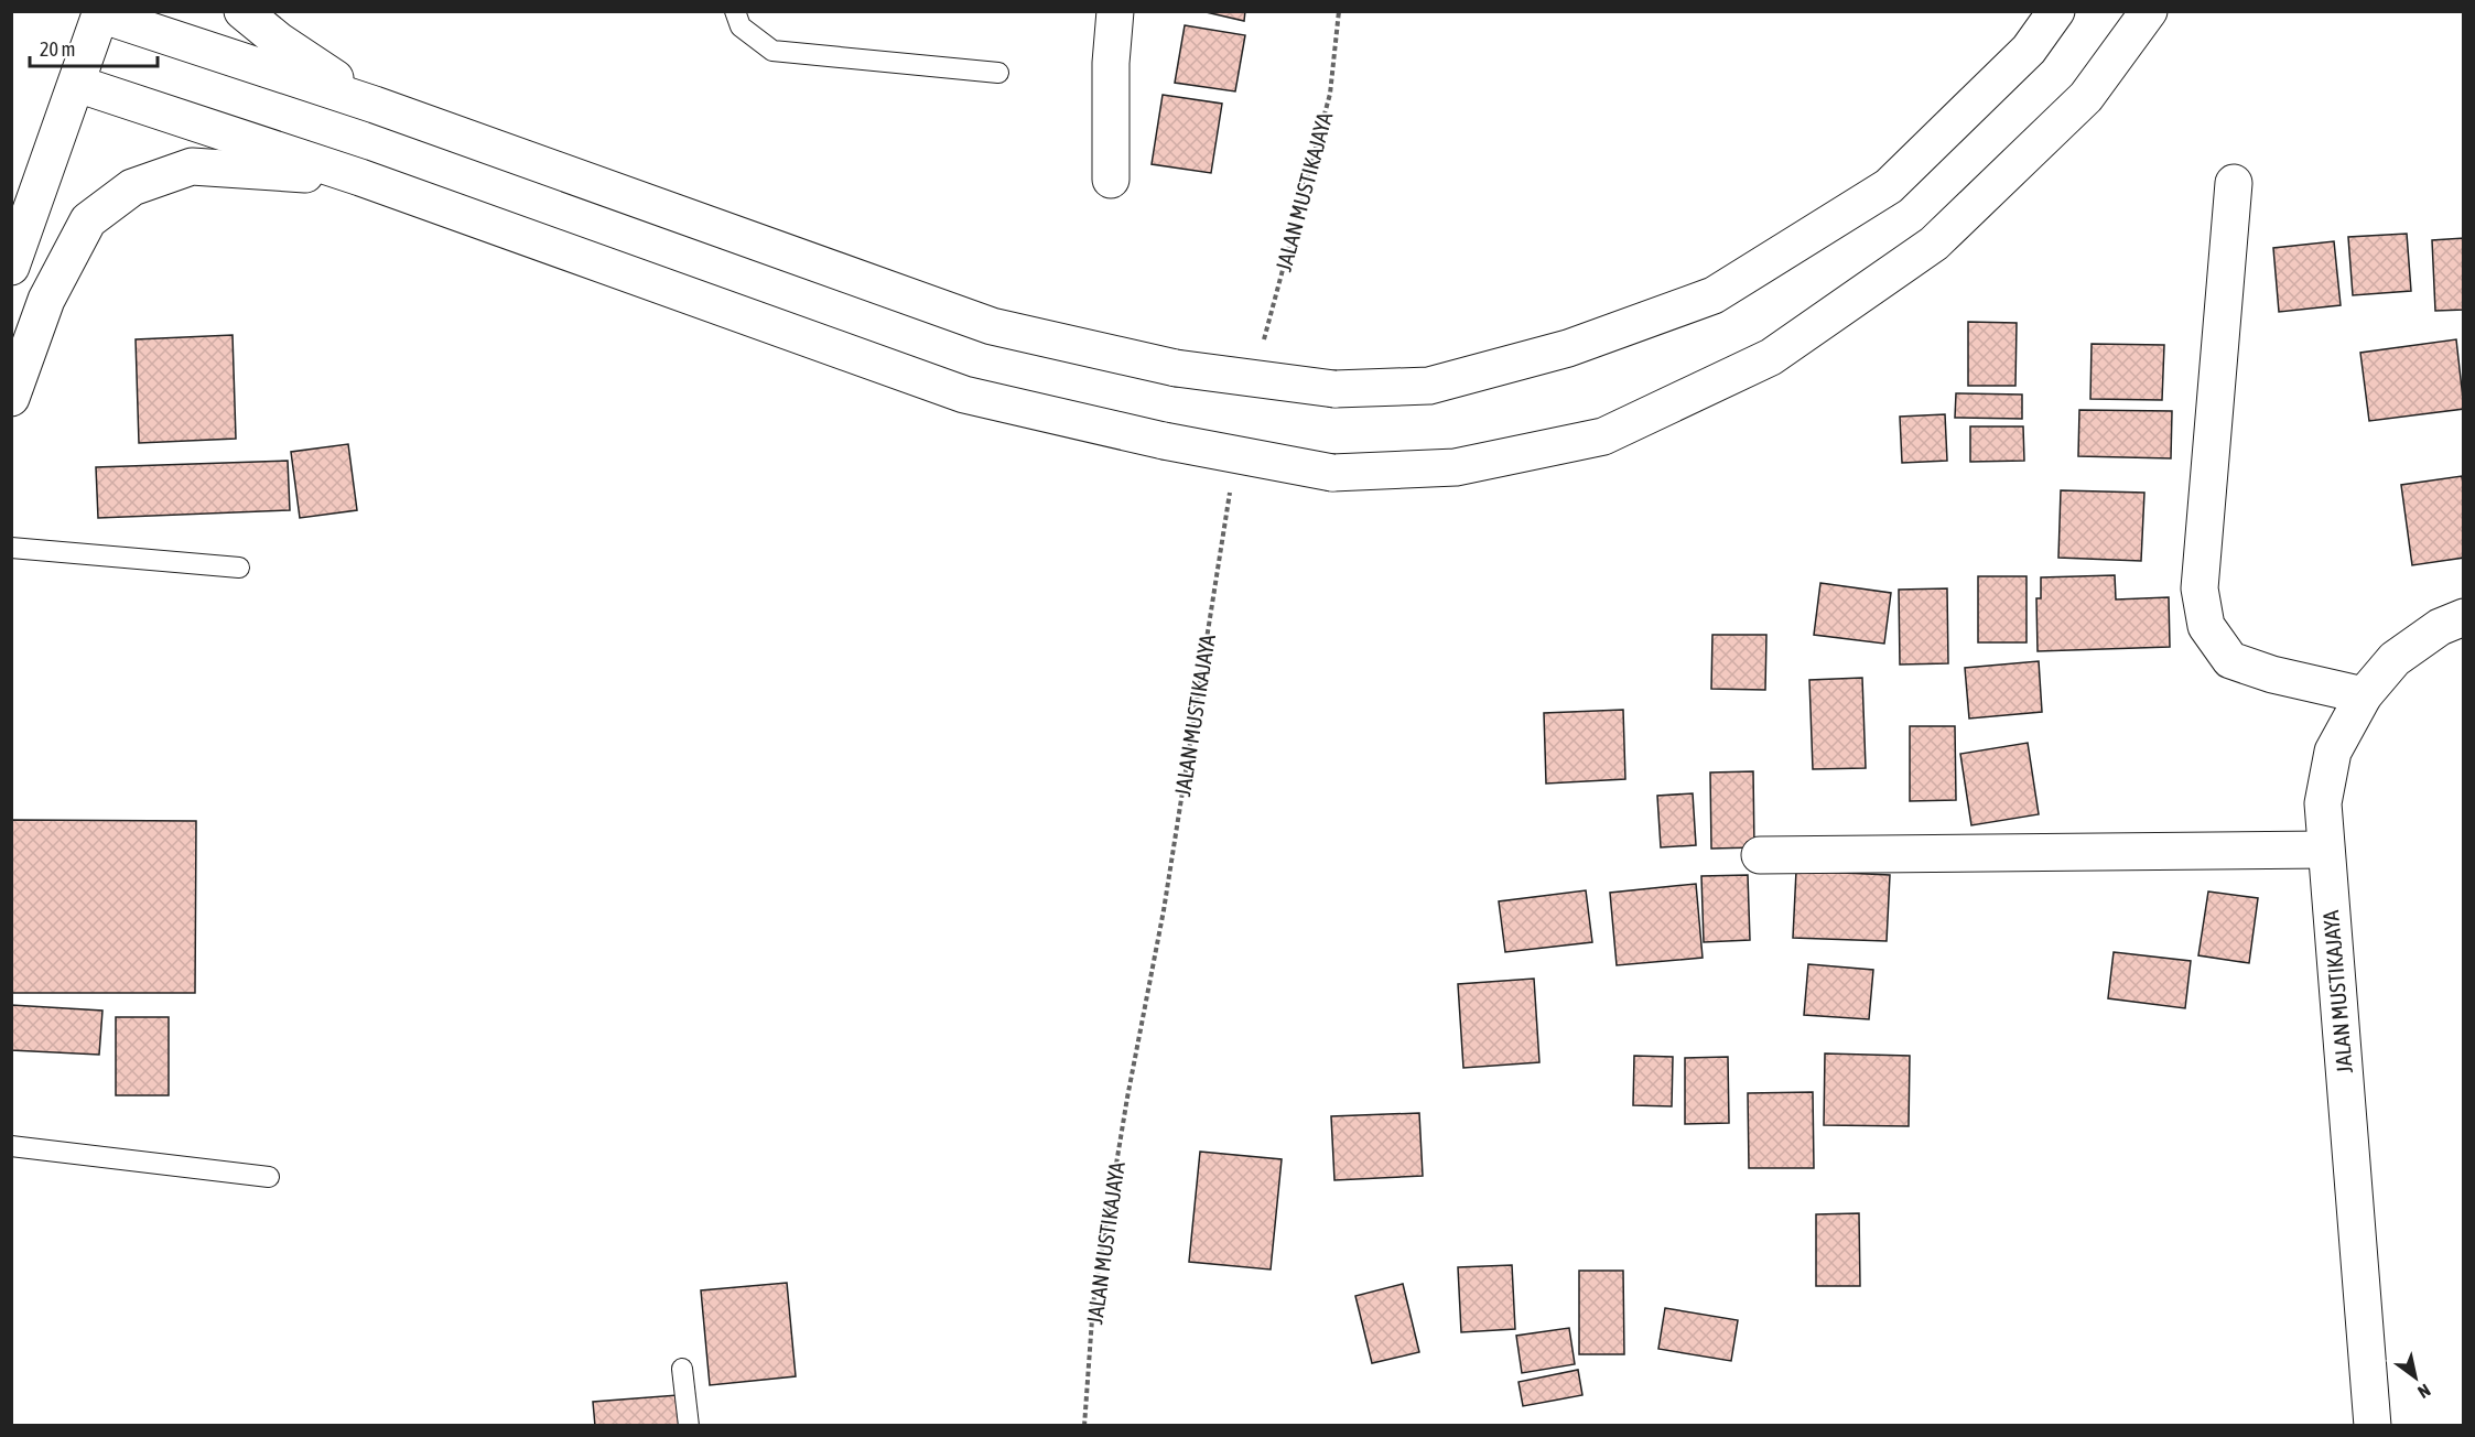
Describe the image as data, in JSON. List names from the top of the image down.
{
  "streets": {
    "main road": ["JALAN MUSTIKAJAYA"]
  },
  "scale_bar": "20 m",
  "north": "bottom right"
}
